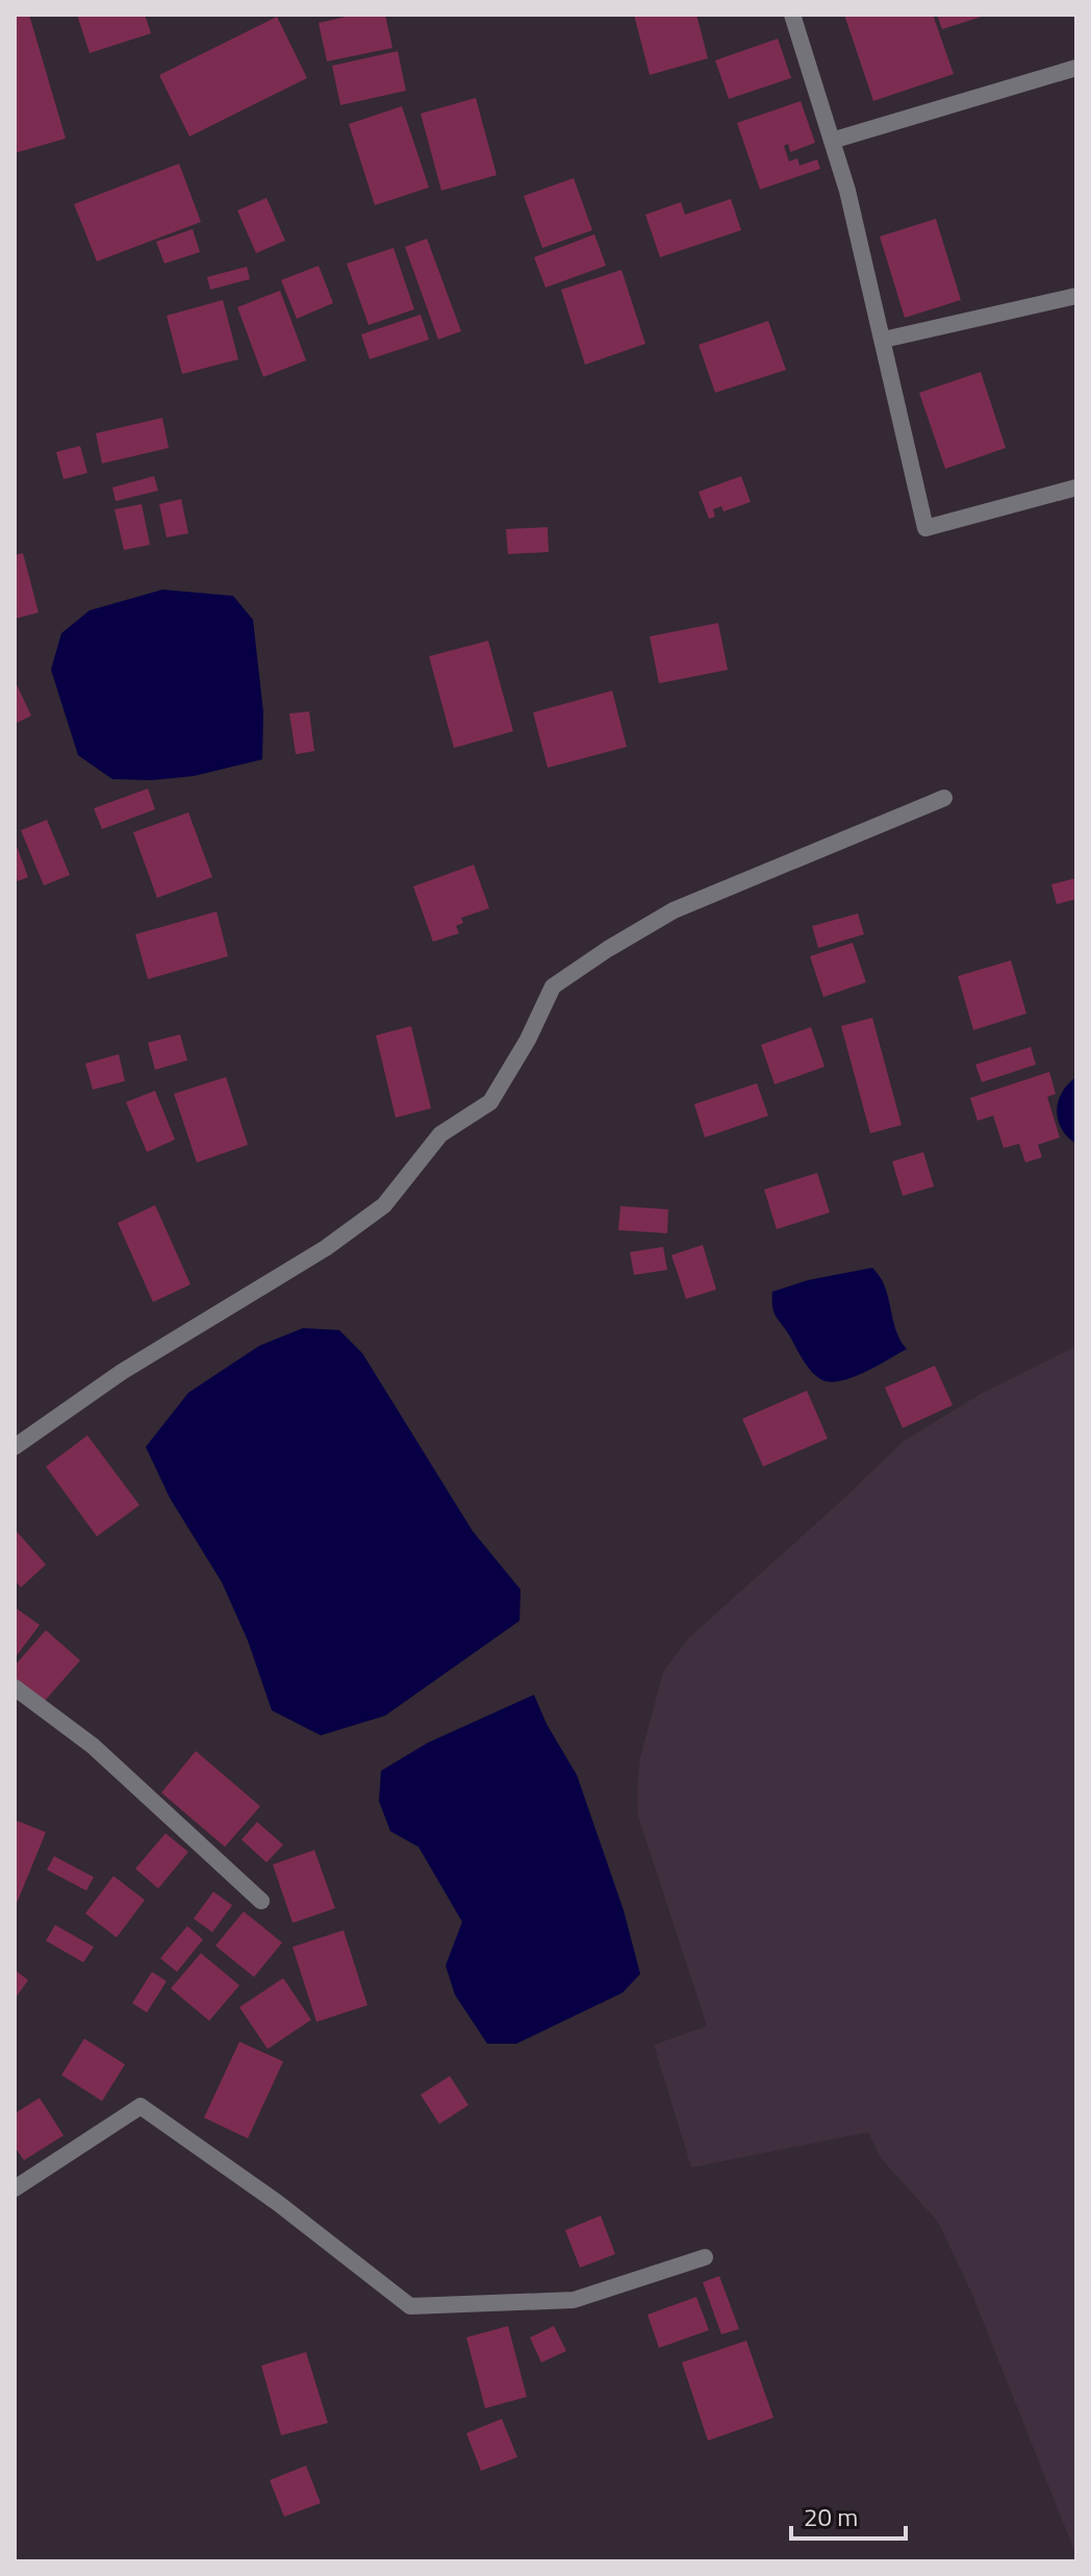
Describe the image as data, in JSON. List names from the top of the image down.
{
  "scale_bar": "20 m"
}
